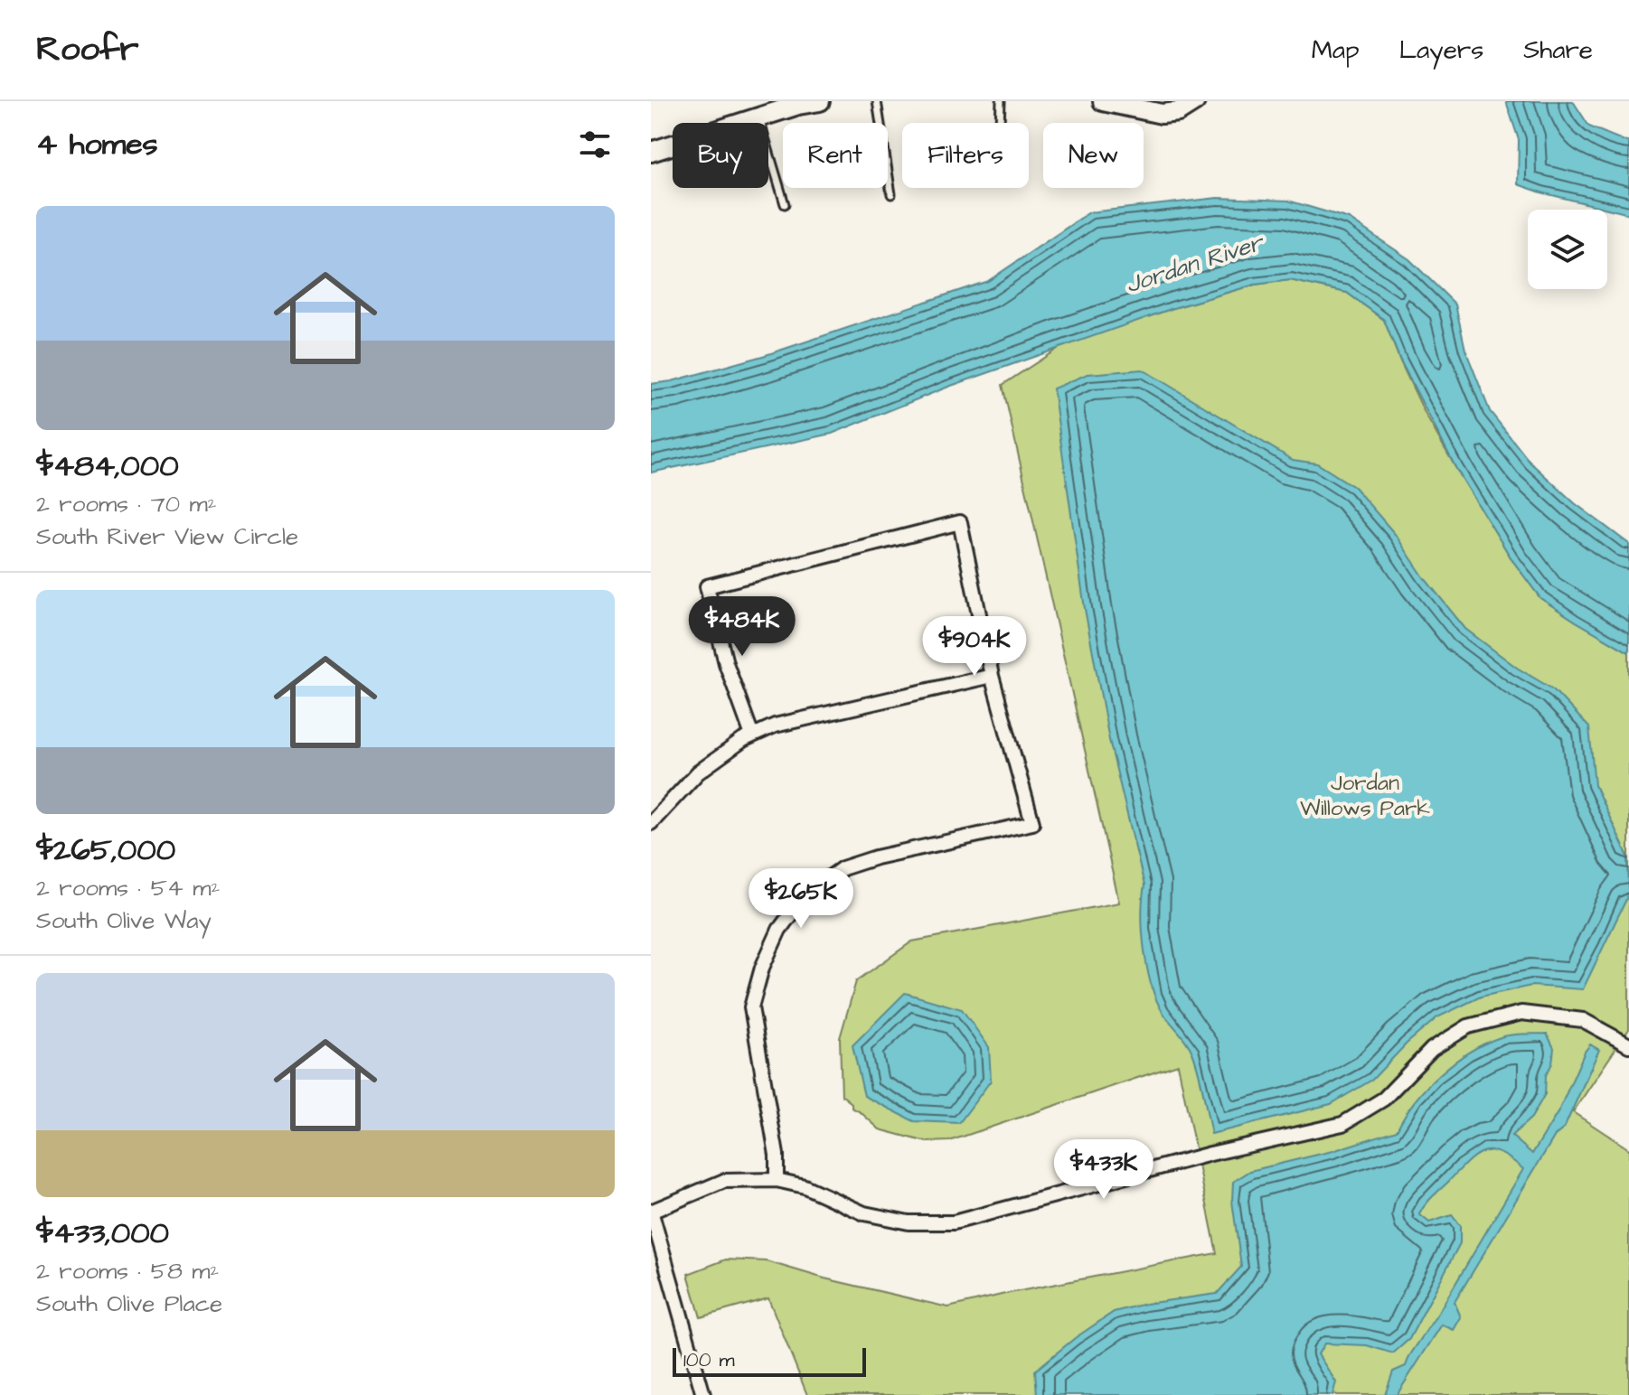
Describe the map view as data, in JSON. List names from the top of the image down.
{
  "water": ["Jordan River"],
  "parks": ["Jordan Willows Park"],
  "scale_bar": "100 m",
  "page": {
    "header": "Roofr",
    "nav": ["Map", "Layers", "Share"],
    "heading": "4 homes",
    "chip": [
      "Buy",
      "Rent",
      "Filters",
      "New"
    ],
    "list": [
      {
        "name": "$484,000",
        "note": "2 rooms · 70 m² · South River View Circle"
      },
      {
        "name": "$265,000",
        "note": "2 rooms · 54 m² · South Olive Way"
      },
      {
        "name": "$433,000",
        "note": "2 rooms · 58 m² · South Olive Place"
      }
    ],
    "price": [
      "$484K",
      "$904K",
      "$265K",
      "$433K"
    ],
    "scale": "100 m"
  }
}
